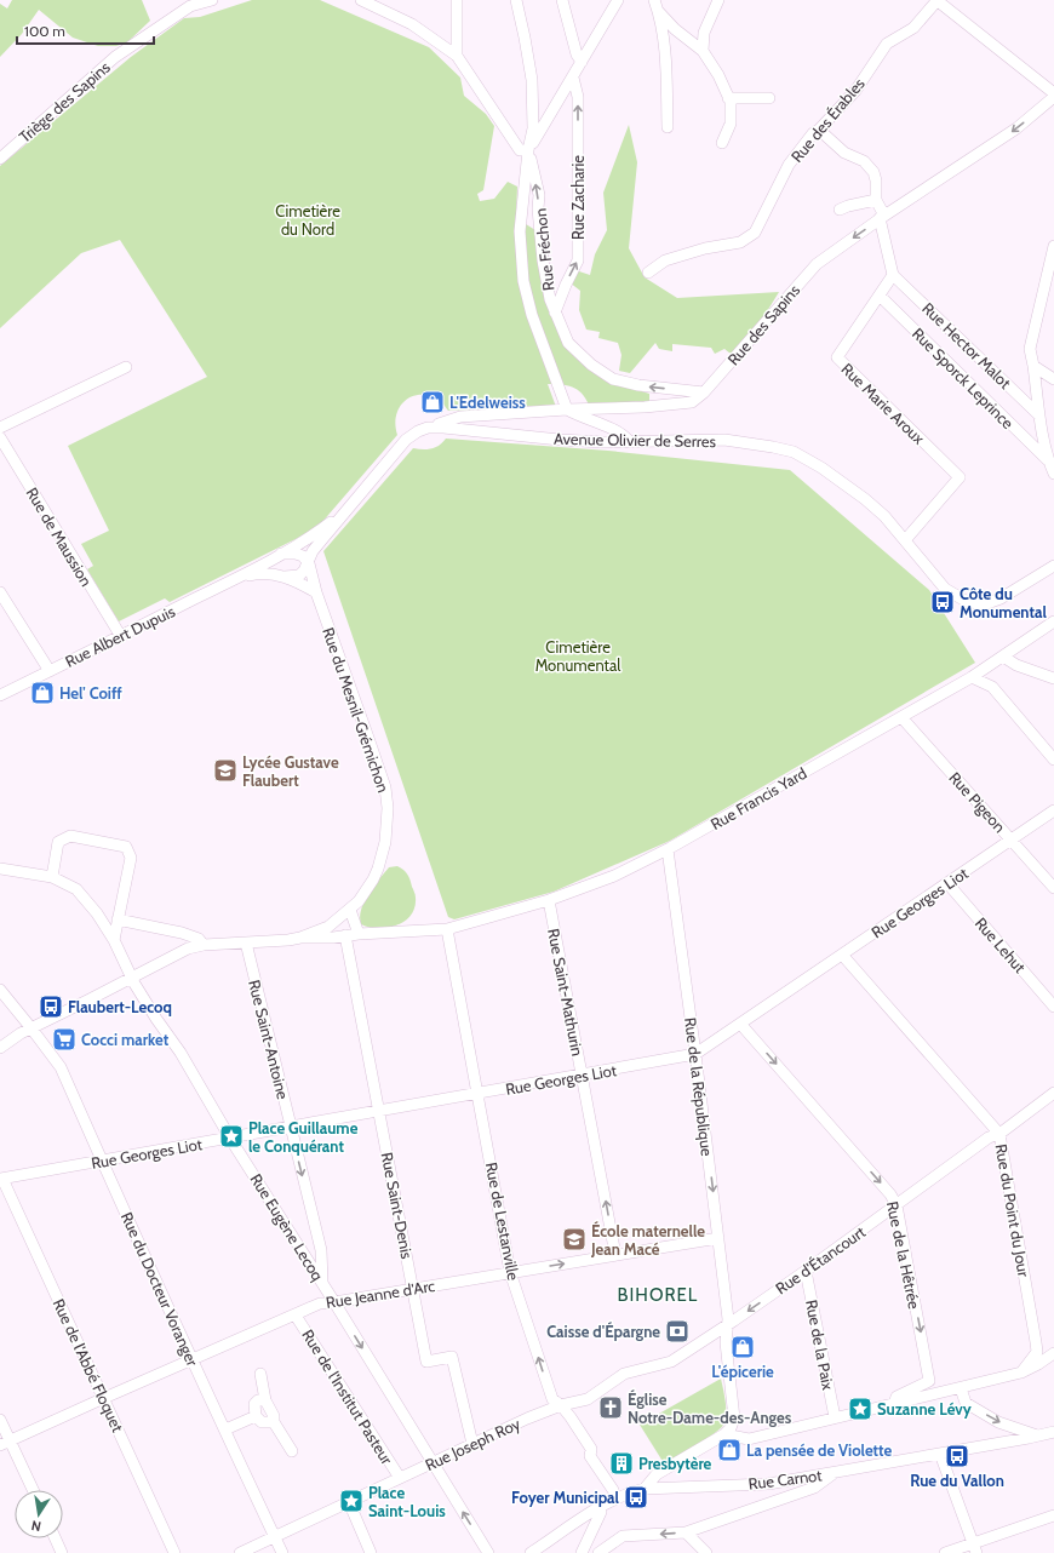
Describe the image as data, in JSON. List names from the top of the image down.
{
  "streets": {
    "street": [
      "Triège des Sapins",
      "Rue des Érables",
      "Rue Zacharie",
      "Rue Fréchon",
      "Rue des Sapins",
      "Rue Hector Malot",
      "Rue Sporck Leprince",
      "Rue Marie Aroux",
      "Avenue Olivier de Serres",
      "Rue de Maussion",
      "Rue Albert Dupuis",
      "Rue du Mesnil-Grémichon",
      "Rue Francis Yard",
      "Rue Pigeon",
      "Rue Georges Liot",
      "Rue Lehut",
      "Rue Saint-Mathurin",
      "Rue Saint-Antoine",
      "Rue de la République",
      "Rue Saint-Denis",
      "Rue du Point du Jour",
      "Rue de Lestanville",
      "Rue Eugène Lecoq",
      "Rue de la Hêtrée",
      "Rue d'Étancourt",
      "Rue du Docteur Voranger",
      "Rue Jeanne d'Arc",
      "Rue de la Paix",
      "Rue de l'Abbé Floquet",
      "Rue de l'Institut Pasteur",
      "Rue Joseph Roy",
      "Rue Carnot"
    ]
  },
  "crossings": [
    ["Rue Zacharie", "Rue Fréchon"],
    ["Rue Fréchon", "Rue des Sapins"],
    ["Rue des Sapins", "Avenue Olivier de Serres"],
    ["Rue Hector Malot", "Rue Marie Aroux"],
    ["Rue Sporck Leprince", "Rue Marie Aroux"],
    ["Rue Marie Aroux", "Avenue Olivier de Serres"],
    ["Rue de Maussion", "Rue Albert Dupuis"],
    ["Rue Albert Dupuis", "Rue du Mesnil-Grémichon"],
    ["Rue du Mesnil-Grémichon", "Rue Francis Yard"],
    ["Rue Francis Yard", "Rue Pigeon"],
    ["Rue Francis Yard", "Rue Saint-Mathurin"],
    ["Rue Francis Yard", "Rue de la République"],
    ["Rue Francis Yard", "Rue Saint-Denis"],
    ["Rue Francis Yard", "Rue de Lestanville"],
    ["Rue Pigeon", "Rue Georges Liot"],
    ["Rue Georges Liot", "Rue Lehut"],
    ["Rue Georges Liot", "Rue Saint-Mathurin"],
    ["Rue Georges Liot", "Rue Saint-Antoine"],
    ["Rue Georges Liot", "Rue de la République"],
    ["Rue Georges Liot", "Rue Saint-Denis"],
    ["Rue Georges Liot", "Rue du Point du Jour"],
    ["Rue Georges Liot", "Rue de Lestanville"],
    ["Rue Georges Liot", "Rue Eugène Lecoq"],
    ["Rue Georges Liot", "Rue de la Hêtrée"],
    ["Rue Georges Liot", "Rue du Docteur Voranger"],
    ["Rue Georges Liot", "Rue de l'Abbé Floquet"],
    ["Rue Saint-Mathurin", "Rue Jeanne d'Arc"],
    ["Rue Saint-Antoine", "Rue Eugène Lecoq"],
    ["Rue de la République", "Rue d'Étancourt"],
    ["Rue de la République", "Rue Jeanne d'Arc"],
    ["Rue Saint-Denis", "Rue Jeanne d'Arc"],
    ["Rue Saint-Denis", "Rue Joseph Roy"],
    ["Rue du Point du Jour", "Rue d'Étancourt"],
    ["Rue de Lestanville", "Rue Jeanne d'Arc"],
    ["Rue de Lestanville", "Rue Joseph Roy"],
    ["Rue Eugène Lecoq", "Rue Jeanne d'Arc"],
    ["Rue Eugène Lecoq", "Rue Joseph Roy"],
    ["Rue de la Hêtrée", "Rue d'Étancourt"],
    ["Rue d'Étancourt", "Rue de la Paix"],
    ["Rue d'Étancourt", "Rue Joseph Roy"],
    ["Rue du Docteur Voranger", "Rue Jeanne d'Arc"],
    ["Rue du Docteur Voranger", "Rue Joseph Roy"],
    ["Rue Jeanne d'Arc", "Rue de l'Abbé Floquet"],
    ["Rue Jeanne d'Arc", "Rue de l'Institut Pasteur"],
    ["Rue de l'Institut Pasteur", "Rue Joseph Roy"]
  ],
  "one_way": [
    "Rue Fréchon",
    "Rue des Sapins",
    "Rue Saint-Mathurin",
    "Rue Saint-Antoine",
    "Rue de la Hêtrée"
  ],
  "districts": ["BIHOREL"],
  "parks": ["Cimetière du Nord", "Cimetière Monumental"],
  "places": {
    "shop": [
      "L'Edelweiss",
      "Hel' Coiff",
      "L'épicerie",
      "La pensée de Violette"
    ],
    "bus stop": [
      "Côte du Monumental",
      "Flaubert-Lecoq",
      "Rue du Vallon",
      "Foyer Municipal"
    ],
    "school or university": ["Lycée Gustave Flaubert", "École maternelle Jean Macé"],
    "supermarket": ["Cocci market"],
    "place": ["Place Guillaume le Conquérant", "Suzanne Lévy", "Place Saint-Louis"],
    "bank": ["Caisse d'Épargne"],
    "church": ["Église Notre-Dame-des-Anges"],
    "building": ["Presbytère"]
  },
  "scale_bar": "100 m",
  "north": "bottom"
}
